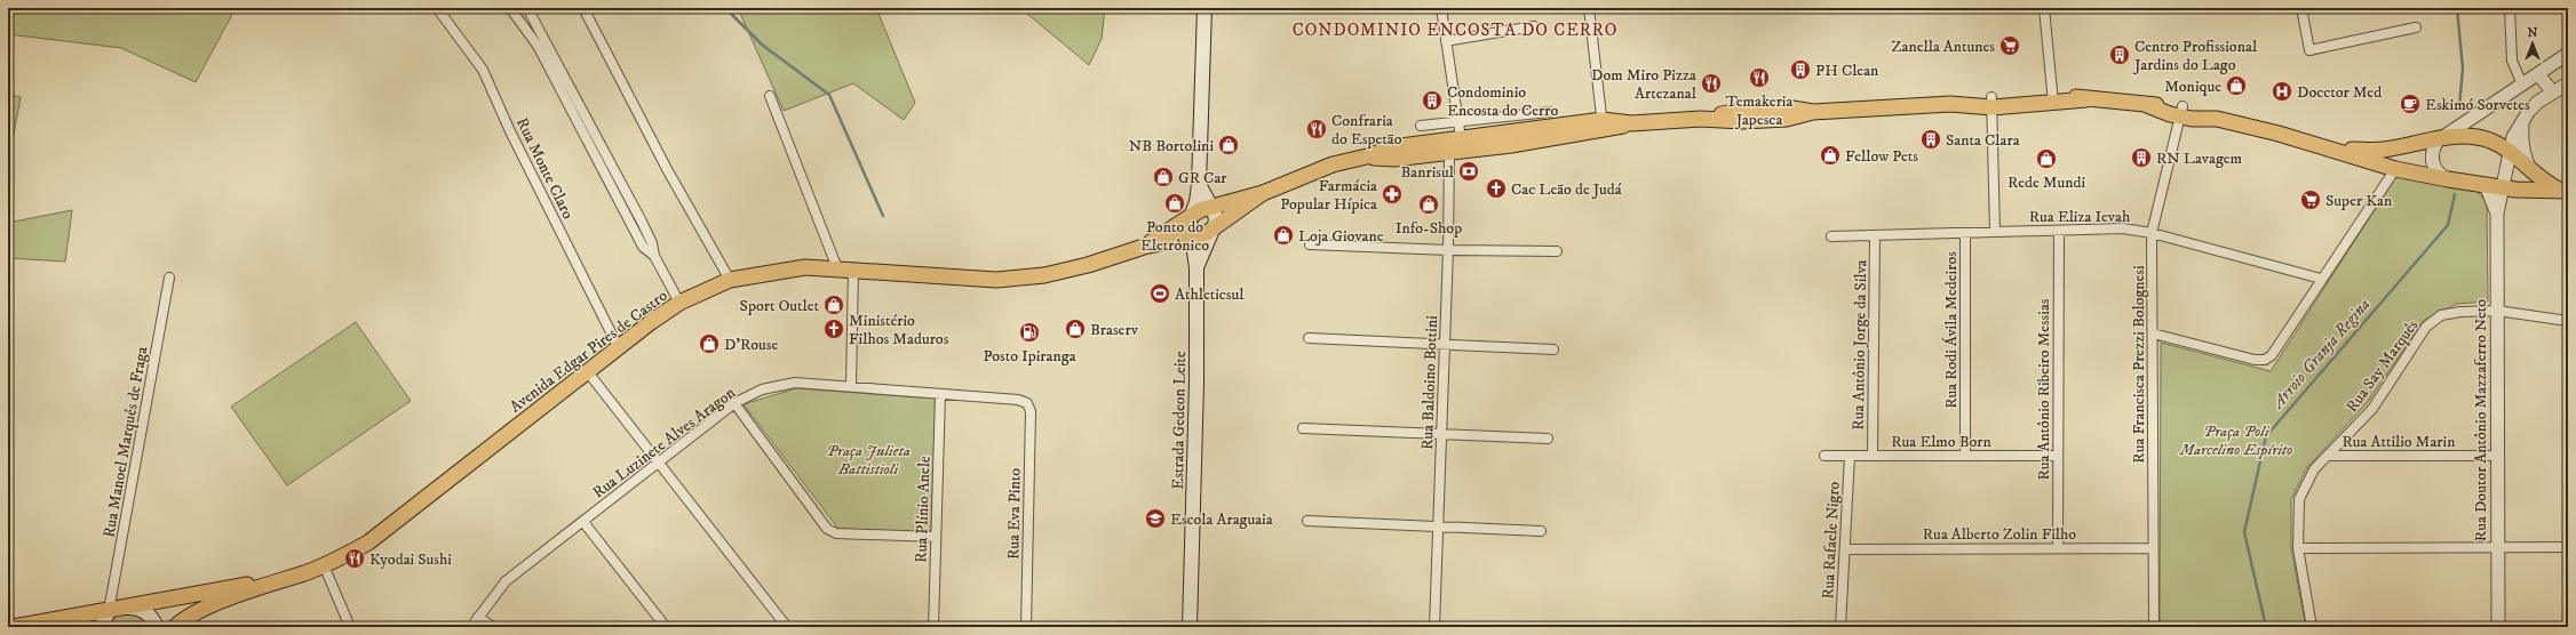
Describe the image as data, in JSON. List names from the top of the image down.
{
  "streets": {
    "main road": ["Avenida Edgar Pires de Castro", "Estrada Gedeon Leite"],
    "street": [
      "Rua Monte Claro",
      "Rua Eliza Ievah",
      "Rua Rodi Ávila Medeiros",
      "Rua Antônio Jorge da Silva",
      "Rua Francisca Prezzi Bolognesi",
      "Rua Say Marquês",
      "Rua Baldoino Bottini",
      "Rua Antônio Ribeiro Messias",
      "Rua Doutor Antônio Mazzaferro Neto",
      "Rua Elmo Born",
      "Rua Attilio Marin",
      "Rua Manoel Marquês de Fraga",
      "Rua Luzinete Alves Aragon",
      "Rua Plínio Anele",
      "Rua Eva Pinto",
      "Rua Alberto Zolin Filho",
      "Rua Rafaele Nigro"
    ]
  },
  "crossings": [
    ["Rua Monte Claro", "Avenida Edgar Pires de Castro"],
    ["Rua Eliza Ievah", "Rua Rodi Ávila Medeiros"],
    ["Rua Eliza Ievah", "Rua Antônio Jorge da Silva"],
    ["Rua Eliza Ievah", "Rua Francisca Prezzi Bolognesi"],
    ["Rua Eliza Ievah", "Rua Antônio Ribeiro Messias"],
    ["Rua Rodi Ávila Medeiros", "Rua Elmo Born"],
    ["Rua Antônio Jorge da Silva", "Rua Elmo Born"],
    ["Avenida Edgar Pires de Castro", "Rua Francisca Prezzi Bolognesi"],
    ["Avenida Edgar Pires de Castro", "Rua Baldoino Bottini"],
    ["Avenida Edgar Pires de Castro", "Estrada Gedeon Leite"],
    ["Avenida Edgar Pires de Castro", "Rua Doutor Antônio Mazzaferro Neto"],
    ["Avenida Edgar Pires de Castro", "Rua Manoel Marquês de Fraga"],
    ["Rua Francisca Prezzi Bolognesi", "Rua Alberto Zolin Filho"],
    ["Rua Say Marquês", "Rua Doutor Antônio Mazzaferro Neto"],
    ["Rua Say Marquês", "Rua Attilio Marin"],
    ["Rua Antônio Ribeiro Messias", "Rua Elmo Born"],
    ["Rua Antônio Ribeiro Messias", "Rua Alberto Zolin Filho"],
    ["Rua Doutor Antônio Mazzaferro Neto", "Rua Attilio Marin"],
    ["Rua Elmo Born", "Rua Rafaele Nigro"],
    ["Rua Luzinete Alves Aragon", "Rua Plínio Anele"],
    ["Rua Luzinete Alves Aragon", "Rua Eva Pinto"],
    ["Rua Alberto Zolin Filho", "Rua Rafaele Nigro"]
  ],
  "districts": ["CONDOMINIO ENCOSTA DO CERRO"],
  "water": ["Arroio Granja Regina"],
  "parks": ["Praça Poli Marcelino Espírito", "Praça Julieta Battistioli"],
  "places": {
    "supermarket": ["Zanella Antunes", "Super Kan"],
    "building": [
      "Centro Profissional Jardins do Lago",
      "PH Clean",
      "Condominio Encosta do Cerro",
      "Santa Clara",
      "RN Lavagem"
    ],
    "restaurant": [
      "Temakeria Japesca",
      "Dom Miro Pizza Artezanal",
      "Confraria do Espetão",
      "Kyodai Sushi"
    ],
    "shop": [
      "Monique",
      "NB Bortolini",
      "Fellow Pets",
      "Rede Mundi",
      "GR Car",
      "Ponto do Eletrônico",
      "Info-Shop",
      "Loja Giovane",
      "Sport Outlet",
      "Braserv",
      "D'Rouse"
    ],
    "hospital": ["Docctor Med"],
    "cafe": ["Eskimó Sorvetes"],
    "bank": ["Banrisul"],
    "church": ["Cac Leão de Judá", "Ministério Filhos Maduros"],
    "pharmacy": ["Farmácia Popular Hípica"],
    "sports": ["Athleticsul"],
    "fuel station": ["Posto Ipiranga"],
    "school or university": ["Escola Araguaia"]
  },
  "north": "top"
}
